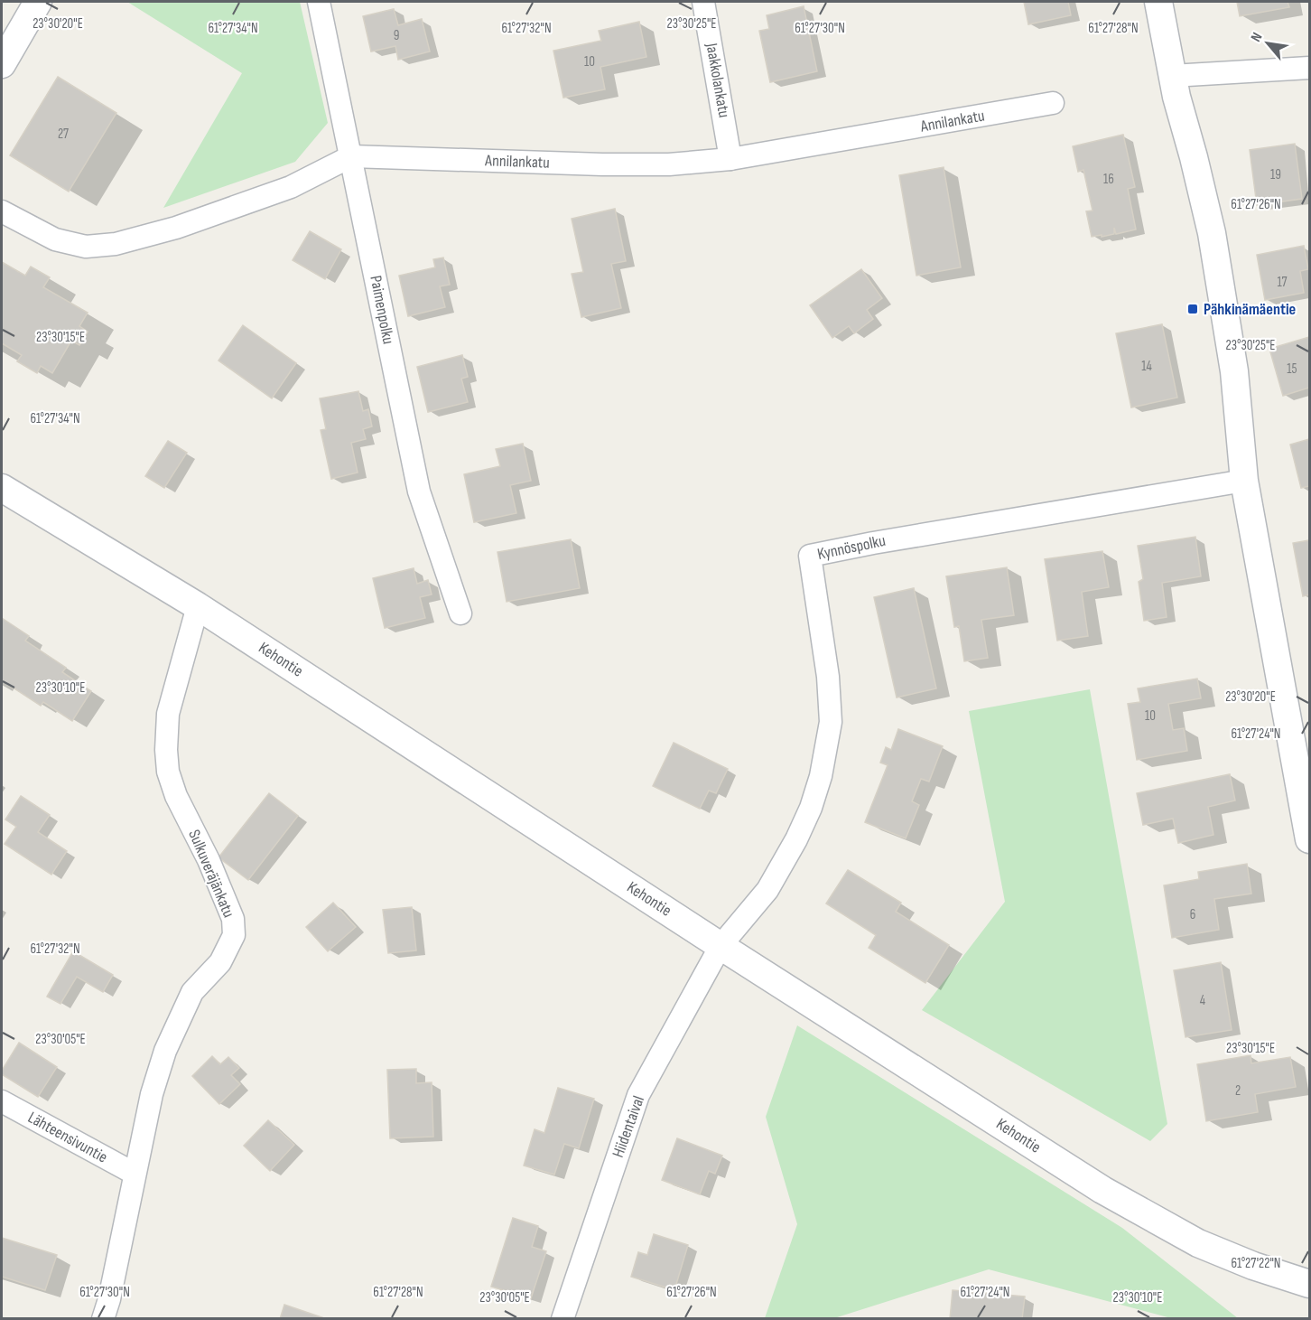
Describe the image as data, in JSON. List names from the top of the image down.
{
  "streets": {
    "street": [
      "Jaakkolankatu",
      "Annilankatu",
      "Paimenpolku",
      "Kynnöspolku",
      "Kehontie",
      "Sulkuveräjänkatu",
      "Hiidentaival",
      "Lähteensivuntie"
    ]
  },
  "crossings": [
    ["Jaakkolankatu", "Annilankatu"],
    ["Annilankatu", "Paimenpolku"],
    ["Kynnöspolku", "Kehontie"],
    ["Kynnöspolku", "Hiidentaival"],
    ["Kehontie", "Sulkuveräjänkatu"],
    ["Kehontie", "Hiidentaival"],
    ["Sulkuveräjänkatu", "Lähteensivuntie"]
  ],
  "places": {
    "transit": ["Pähkinämäentie"]
  },
  "house_numbers": [
    "9",
    "10",
    "27",
    "19",
    "16",
    "17",
    "14",
    "15",
    "10",
    "6",
    "4",
    "2"
  ],
  "north": "top left",
  "coordinates": [
    "23°30'20\"E",
    "23°30'25\"E",
    "61°27'34\"N",
    "61°27'32\"N",
    "61°27'30\"N",
    "61°27'28\"N",
    "61°27'26\"N",
    "23°30'15\"E",
    "23°30'10\"E",
    "61°27'24\"N",
    "23°30'05\"E",
    "61°27'22\"N"
  ]
}
